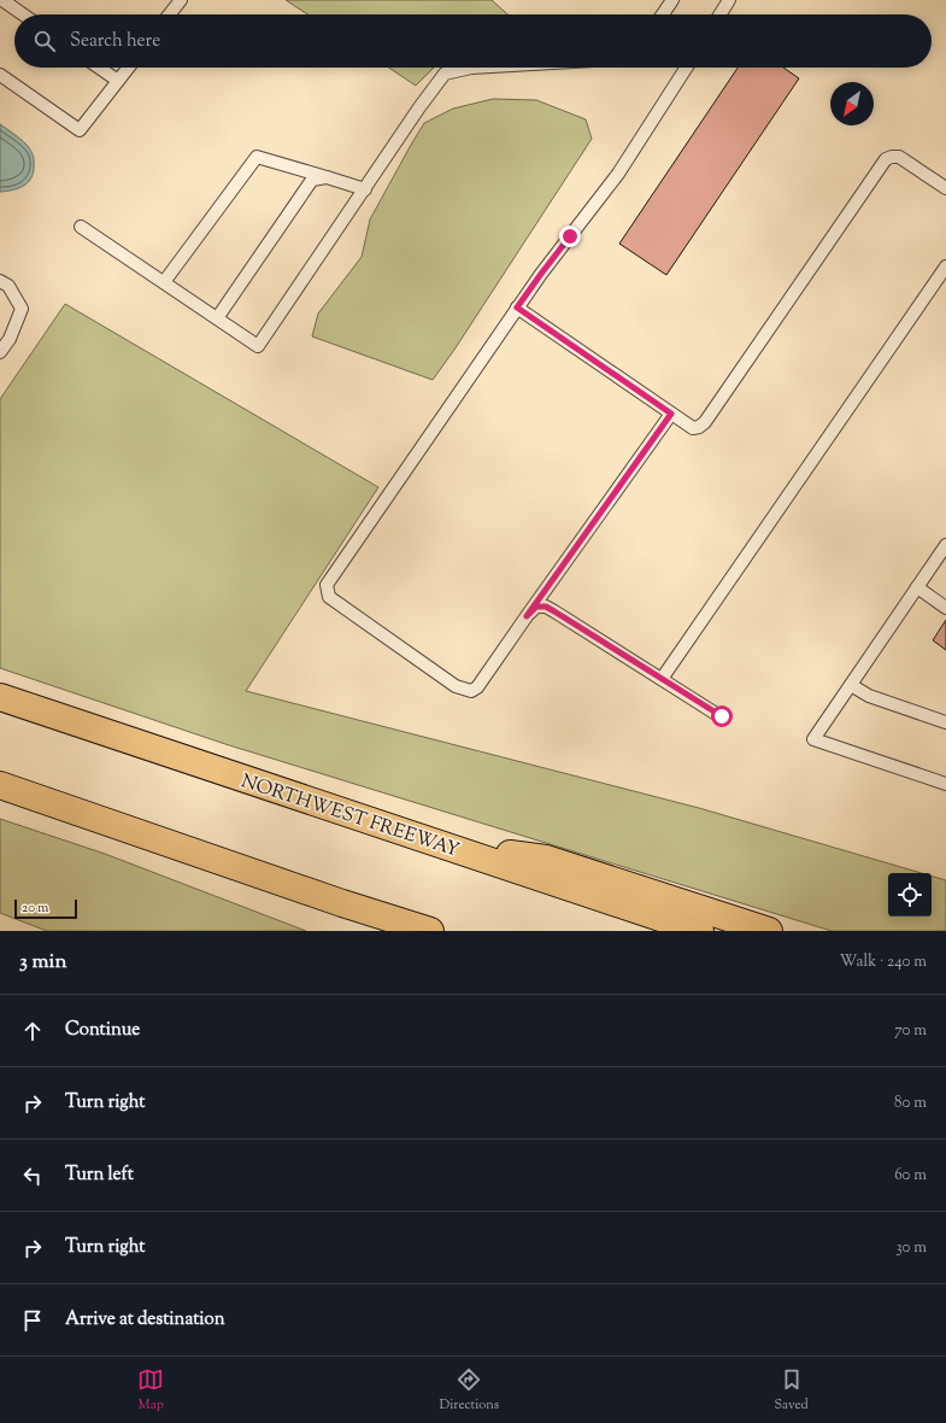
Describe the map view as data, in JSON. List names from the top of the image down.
{
  "streets": {
    "highway": ["NORTHWEST FREEWAY"]
  },
  "scale_bar": "20 m",
  "north": "bottom left",
  "page": {
    "search": "Search here",
    "scale": "20 m",
    "heading": ["3 min", "Walk · 240 m"],
    "list": [
      ["Continue", "70 m"],
      ["Turn right", "80 m"],
      ["Turn left", "60 m"],
      ["Turn right", "30 m"],
      "Arrive at destination"
    ],
    "nav": ["Map", "Directions", "Saved"]
  }
}
